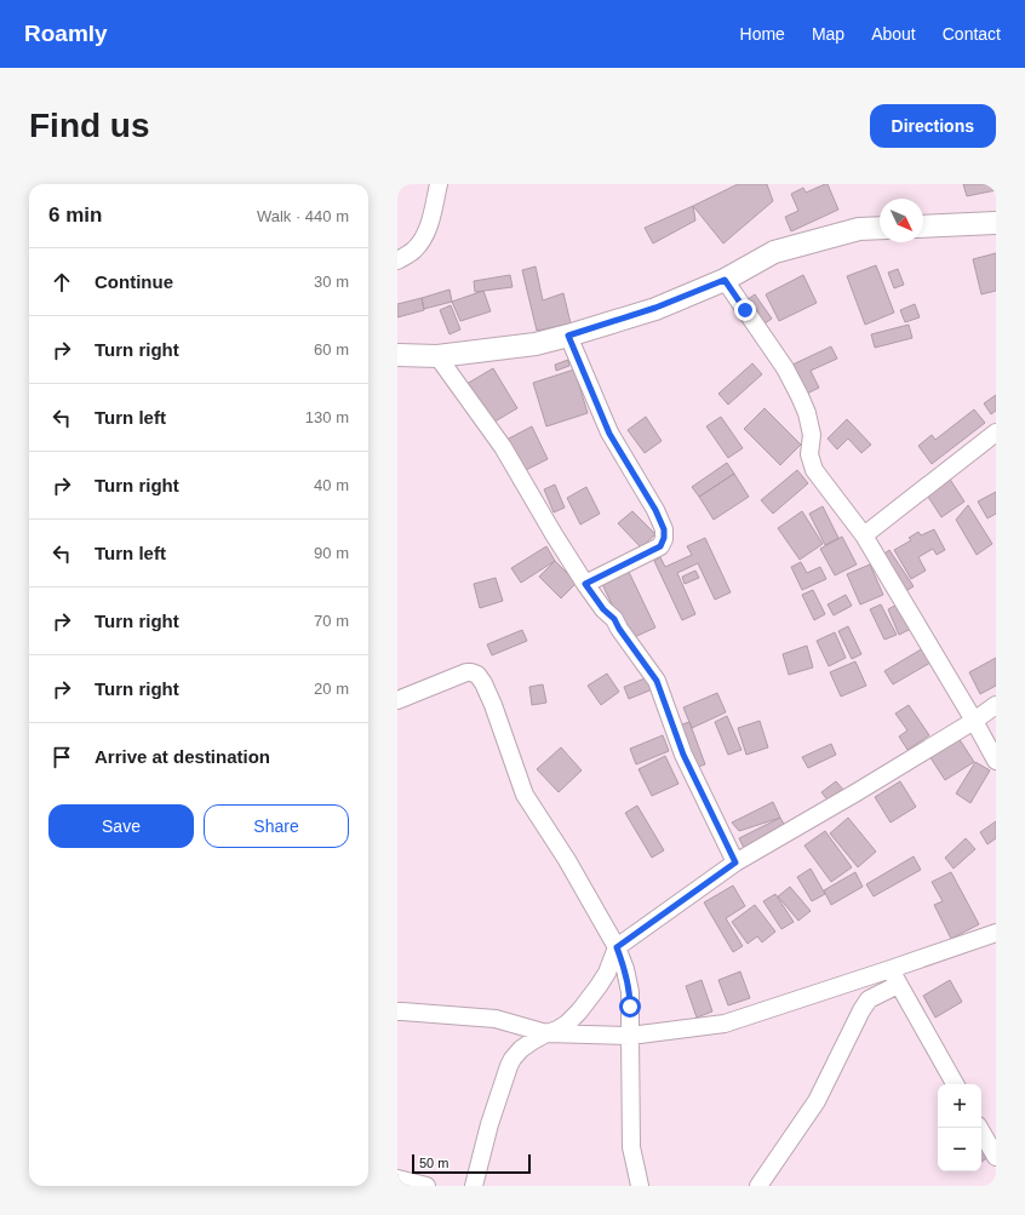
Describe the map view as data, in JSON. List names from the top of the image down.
{
  "scale_bar": "50 m",
  "north": "bottom right",
  "page": {
    "header": "Roamly",
    "nav": [
      "Home",
      "Map",
      "About",
      "Contact"
    ],
    "buttons": [
      "Directions",
      ["Save", "Share"]
    ],
    "title": "Find us",
    "heading": ["6 min", "Walk · 440 m"],
    "list": [
      ["Continue", "30 m"],
      ["Turn right", "60 m"],
      ["Turn left", "130 m"],
      ["Turn right", "40 m"],
      ["Turn left", "90 m"],
      ["Turn right", "70 m"],
      ["Turn right", "20 m"],
      "Arrive at destination"
    ],
    "map_buttons": ["+", "−"],
    "scale": "50 m"
  }
}
